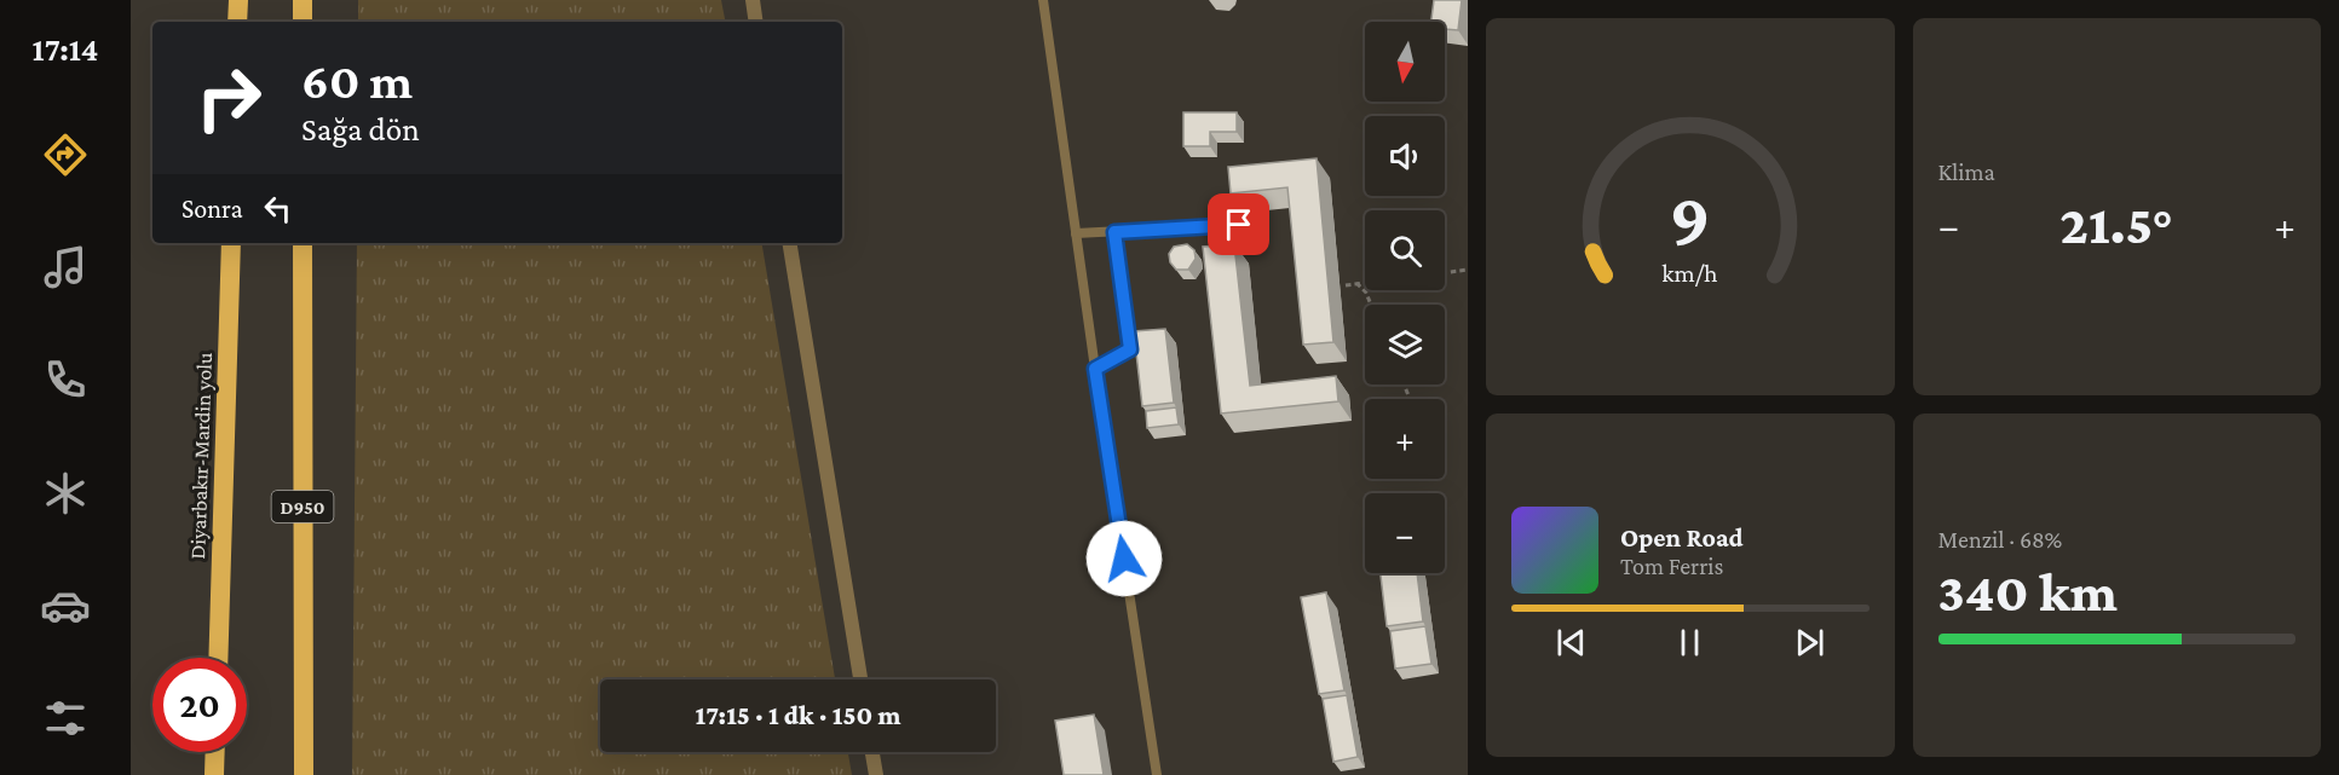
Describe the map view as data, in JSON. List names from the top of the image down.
{
  "streets": {
    "highway": ["Diyarbakır-Mardin yolu", "D950"]
  },
  "north": "bottom",
  "page": {
    "tabs": "17:14",
    "tile": [
      "Klima",
      ["Menzil · 68%", "340 km"]
    ],
    "map_buttons": ["+", "−"],
    "turn": ["60 m", "Sağa dön"],
    "then": "Sonra",
    "heat": ["−", "21.5°", "+"],
    "song": ["Open Road", "Tom Ferris"],
    "limit": "20",
    "trip": "17:15 · 1 dk · 150 m",
    "gauge": ["9", "km/h"]
  }
}
